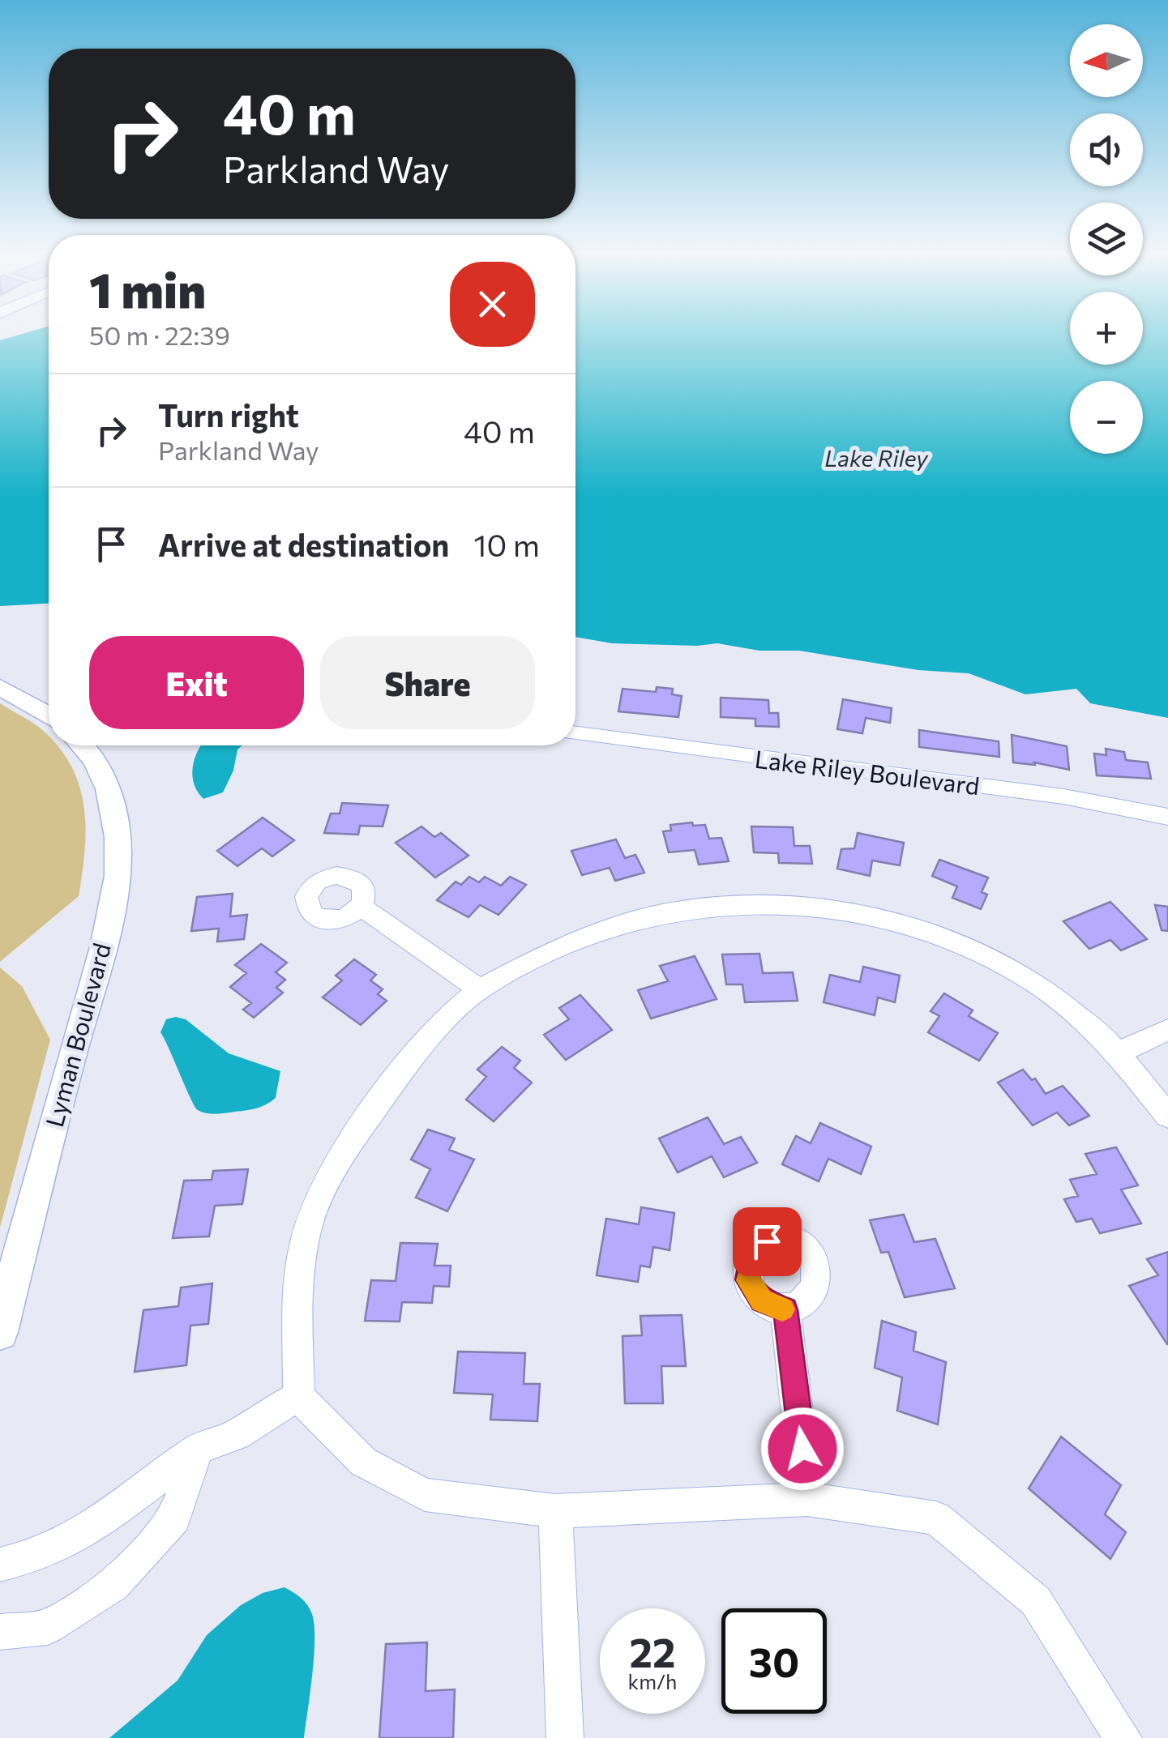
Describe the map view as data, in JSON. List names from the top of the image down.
{
  "streets": {
    "street": ["Lake Riley Boulevard", "Lyman Boulevard"]
  },
  "water": ["Lake Riley"],
  "north": "left",
  "page": {
    "map_buttons": ["+", "−"],
    "turn": ["40 m", "Parkland Way"],
    "heading": ["1 min", "50 m · 22:39"],
    "list": [
      {
        "name": "Turn right",
        "note": "Parkland Way",
        "value": "40 m"
      },
      {
        "name": "Arrive at destination",
        "value": "10 m"
      }
    ],
    "buttons": ["Exit", "Share"],
    "speed": "22 km/h",
    "limit": "30"
  }
}
